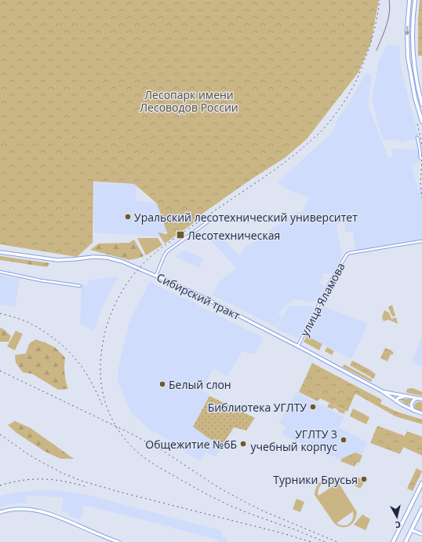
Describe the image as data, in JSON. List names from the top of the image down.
{
  "streets": {
    "main road": ["Сибирский тракт"],
    "street": ["улица Яламова"]
  },
  "crossings": [
    ["Сибирский тракт", "улица Яламова"]
  ],
  "parks": ["Лесопарк имени Лесоводов России"],
  "places": {
    "other": [
      "Уральский лесотехнический университет",
      "Белый слон",
      "Библиотека УГЛТУ",
      "УГЛТУ 3 учебный корпус",
      "Общежитие №6Б",
      "Турники Брусья"
    ],
    "transit": ["Лесотехническая"]
  },
  "north": "bottom"
}
